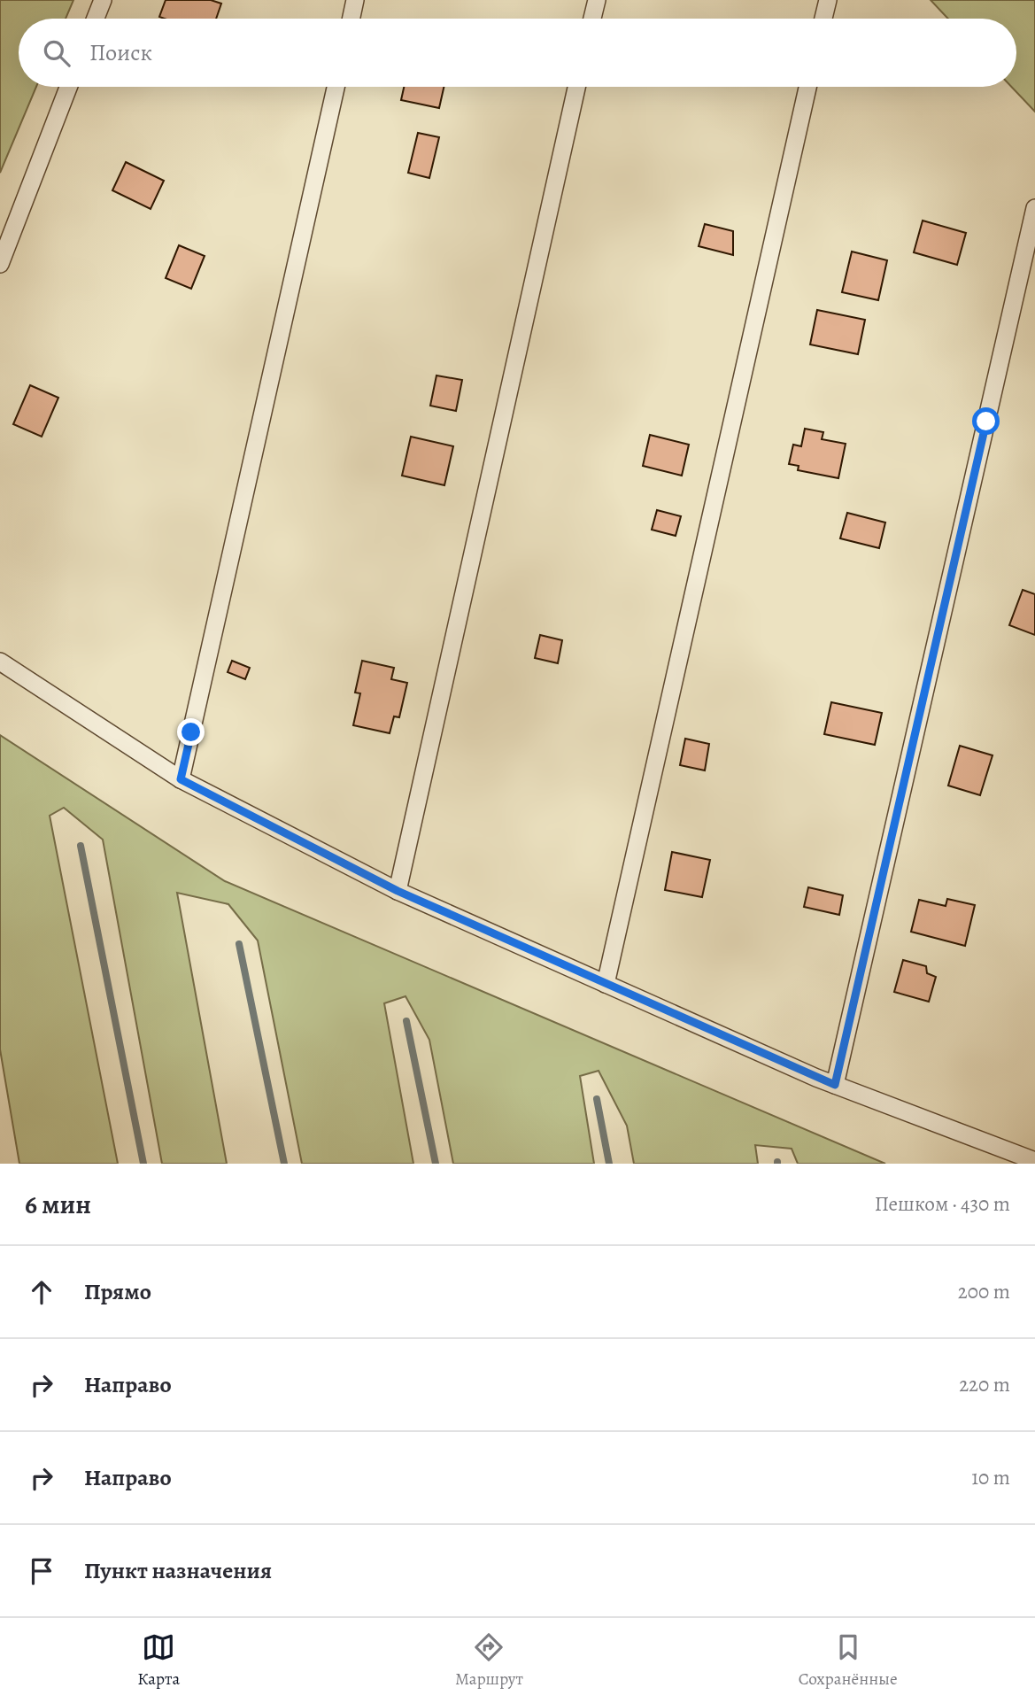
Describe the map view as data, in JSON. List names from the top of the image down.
{
  "page": {
    "search": "Поиск",
    "heading": ["6 мин", "Пешком · 430 m"],
    "list": [
      ["Прямо", "200 m"],
      ["Направо", "220 m"],
      ["Направо", "10 m"],
      "Пункт назначения"
    ],
    "nav": ["Карта", "Маршрут", "Сохранённые"]
  }
}
